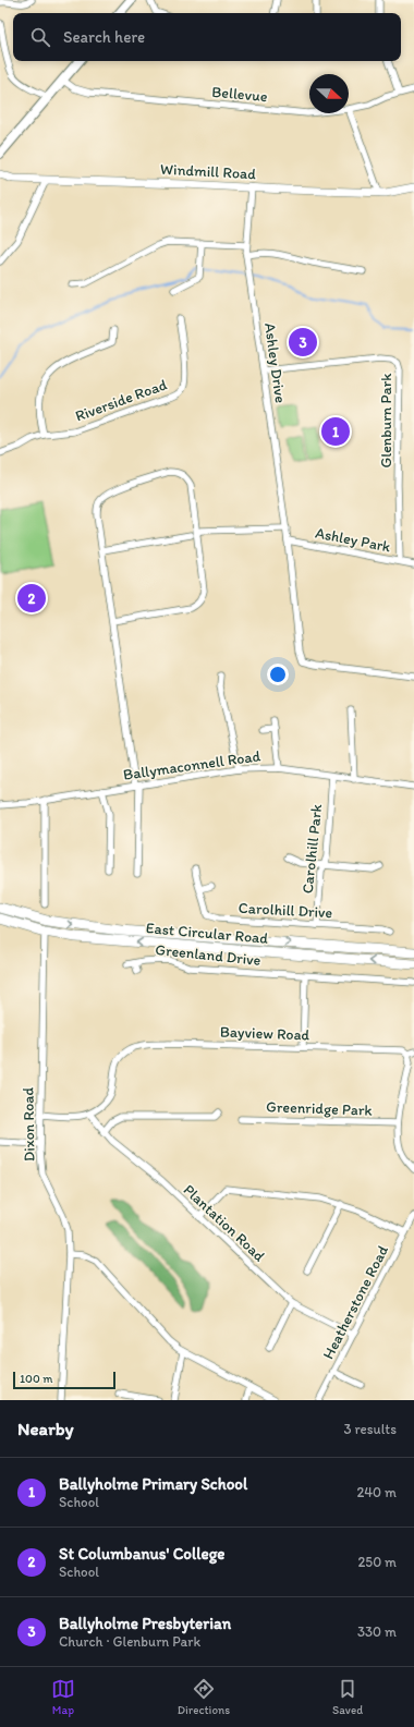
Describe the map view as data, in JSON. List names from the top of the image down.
{
  "streets": {
    "highway": ["East Circular Road"],
    "street": [
      "Bellevue",
      "Windmill Road",
      "Ashley Drive",
      "Riverside Road",
      "Glenburn Park",
      "Ashley Park",
      "Ballymaconnell Road",
      "Carolhill Park",
      "Carolhill Drive",
      "Greenland Drive",
      "Bayview Road",
      "Greenridge Park",
      "Dixon Road",
      "Plantation Road",
      "Heatherstone Road"
    ]
  },
  "crossings": [
    ["Windmill Road", "Ashley Drive"],
    ["Ashley Drive", "Glenburn Park"],
    ["Ashley Drive", "Ashley Park"],
    ["Glenburn Park", "Ashley Park"],
    ["Ballymaconnell Road", "Carolhill Park"],
    ["Carolhill Park", "Carolhill Drive"],
    ["East Circular Road", "Dixon Road"],
    ["Bayview Road", "Plantation Road"],
    ["Plantation Road", "Heatherstone Road"]
  ],
  "scale_bar": "100 m",
  "north": "right",
  "page": {
    "search": "Search here",
    "pins": ["3", "1", "2"],
    "scale": "100 m",
    "heading": ["Nearby", "3 results"],
    "list": [
      {
        "mark": "1",
        "name": "Ballyholme Primary School",
        "note": "School",
        "value": "240 m"
      },
      {
        "mark": "2",
        "name": "St Columbanus' College",
        "note": "School",
        "value": "250 m"
      },
      {
        "mark": "3",
        "name": "Ballyholme Presbyterian",
        "note": "Church · Glenburn Park",
        "value": "330 m"
      }
    ],
    "nav": ["Map", "Directions", "Saved"]
  }
}
